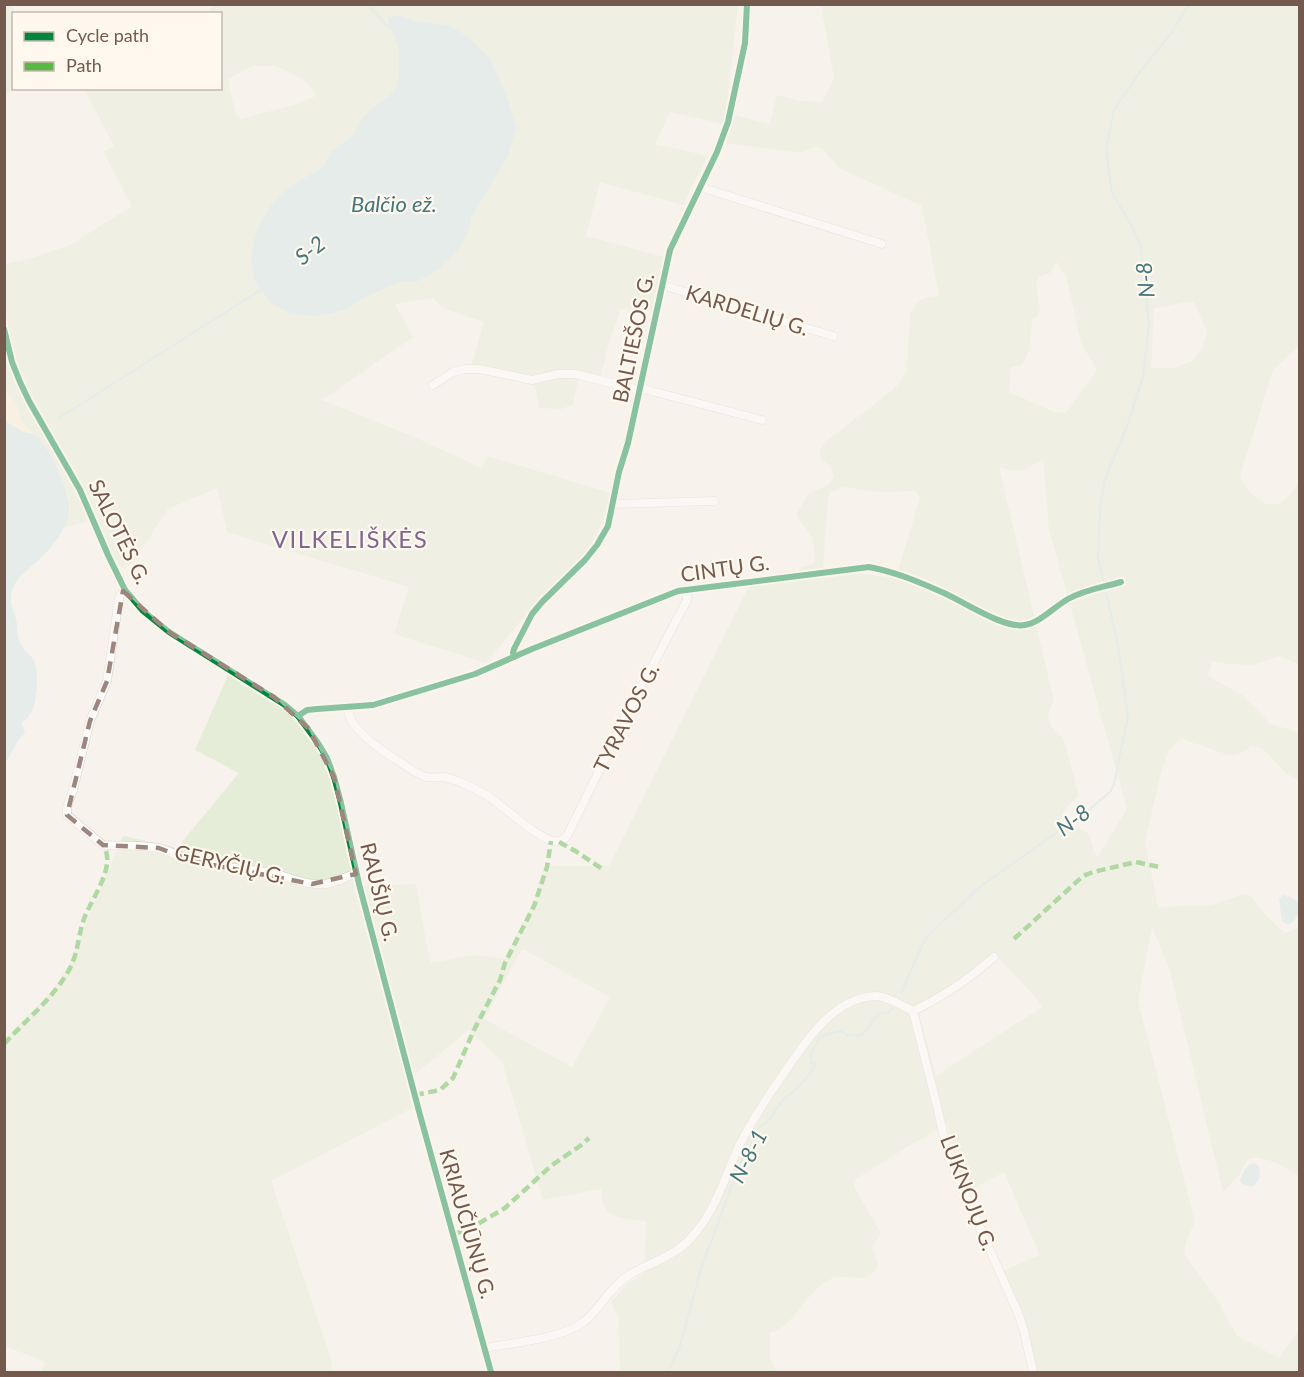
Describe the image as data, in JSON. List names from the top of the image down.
{
  "streets": {
    "street": [
      "KARDELIŲ G.",
      "BALTIEŠOS G.",
      "SALOTĖS G.",
      "CINTŲ G.",
      "TYRAVOS G.",
      "GERYČIŲ G.",
      "RAUŠIŲ G.",
      "LUKNOJŲ G.",
      "KRIAUČIŪNŲ G."
    ]
  },
  "crossings": [
    ["KARDELIŲ G.", "BALTIEŠOS G."],
    ["BALTIEŠOS G.", "CINTŲ G."],
    ["SALOTĖS G.", "CINTŲ G."],
    ["SALOTĖS G.", "GERYČIŲ G."],
    ["SALOTĖS G.", "RAUŠIŲ G."],
    ["CINTŲ G.", "TYRAVOS G."],
    ["CINTŲ G.", "RAUŠIŲ G."],
    ["GERYČIŲ G.", "RAUŠIŲ G."],
    ["RAUŠIŲ G.", "KRIAUČIŪNŲ G."]
  ],
  "districts": ["VILKELIŠKĖS"],
  "water": [
    "Balčio ež.",
    "S-2",
    "N-8",
    "N-8-1"
  ],
  "legend": ["Cycle path", "Path"]
}
